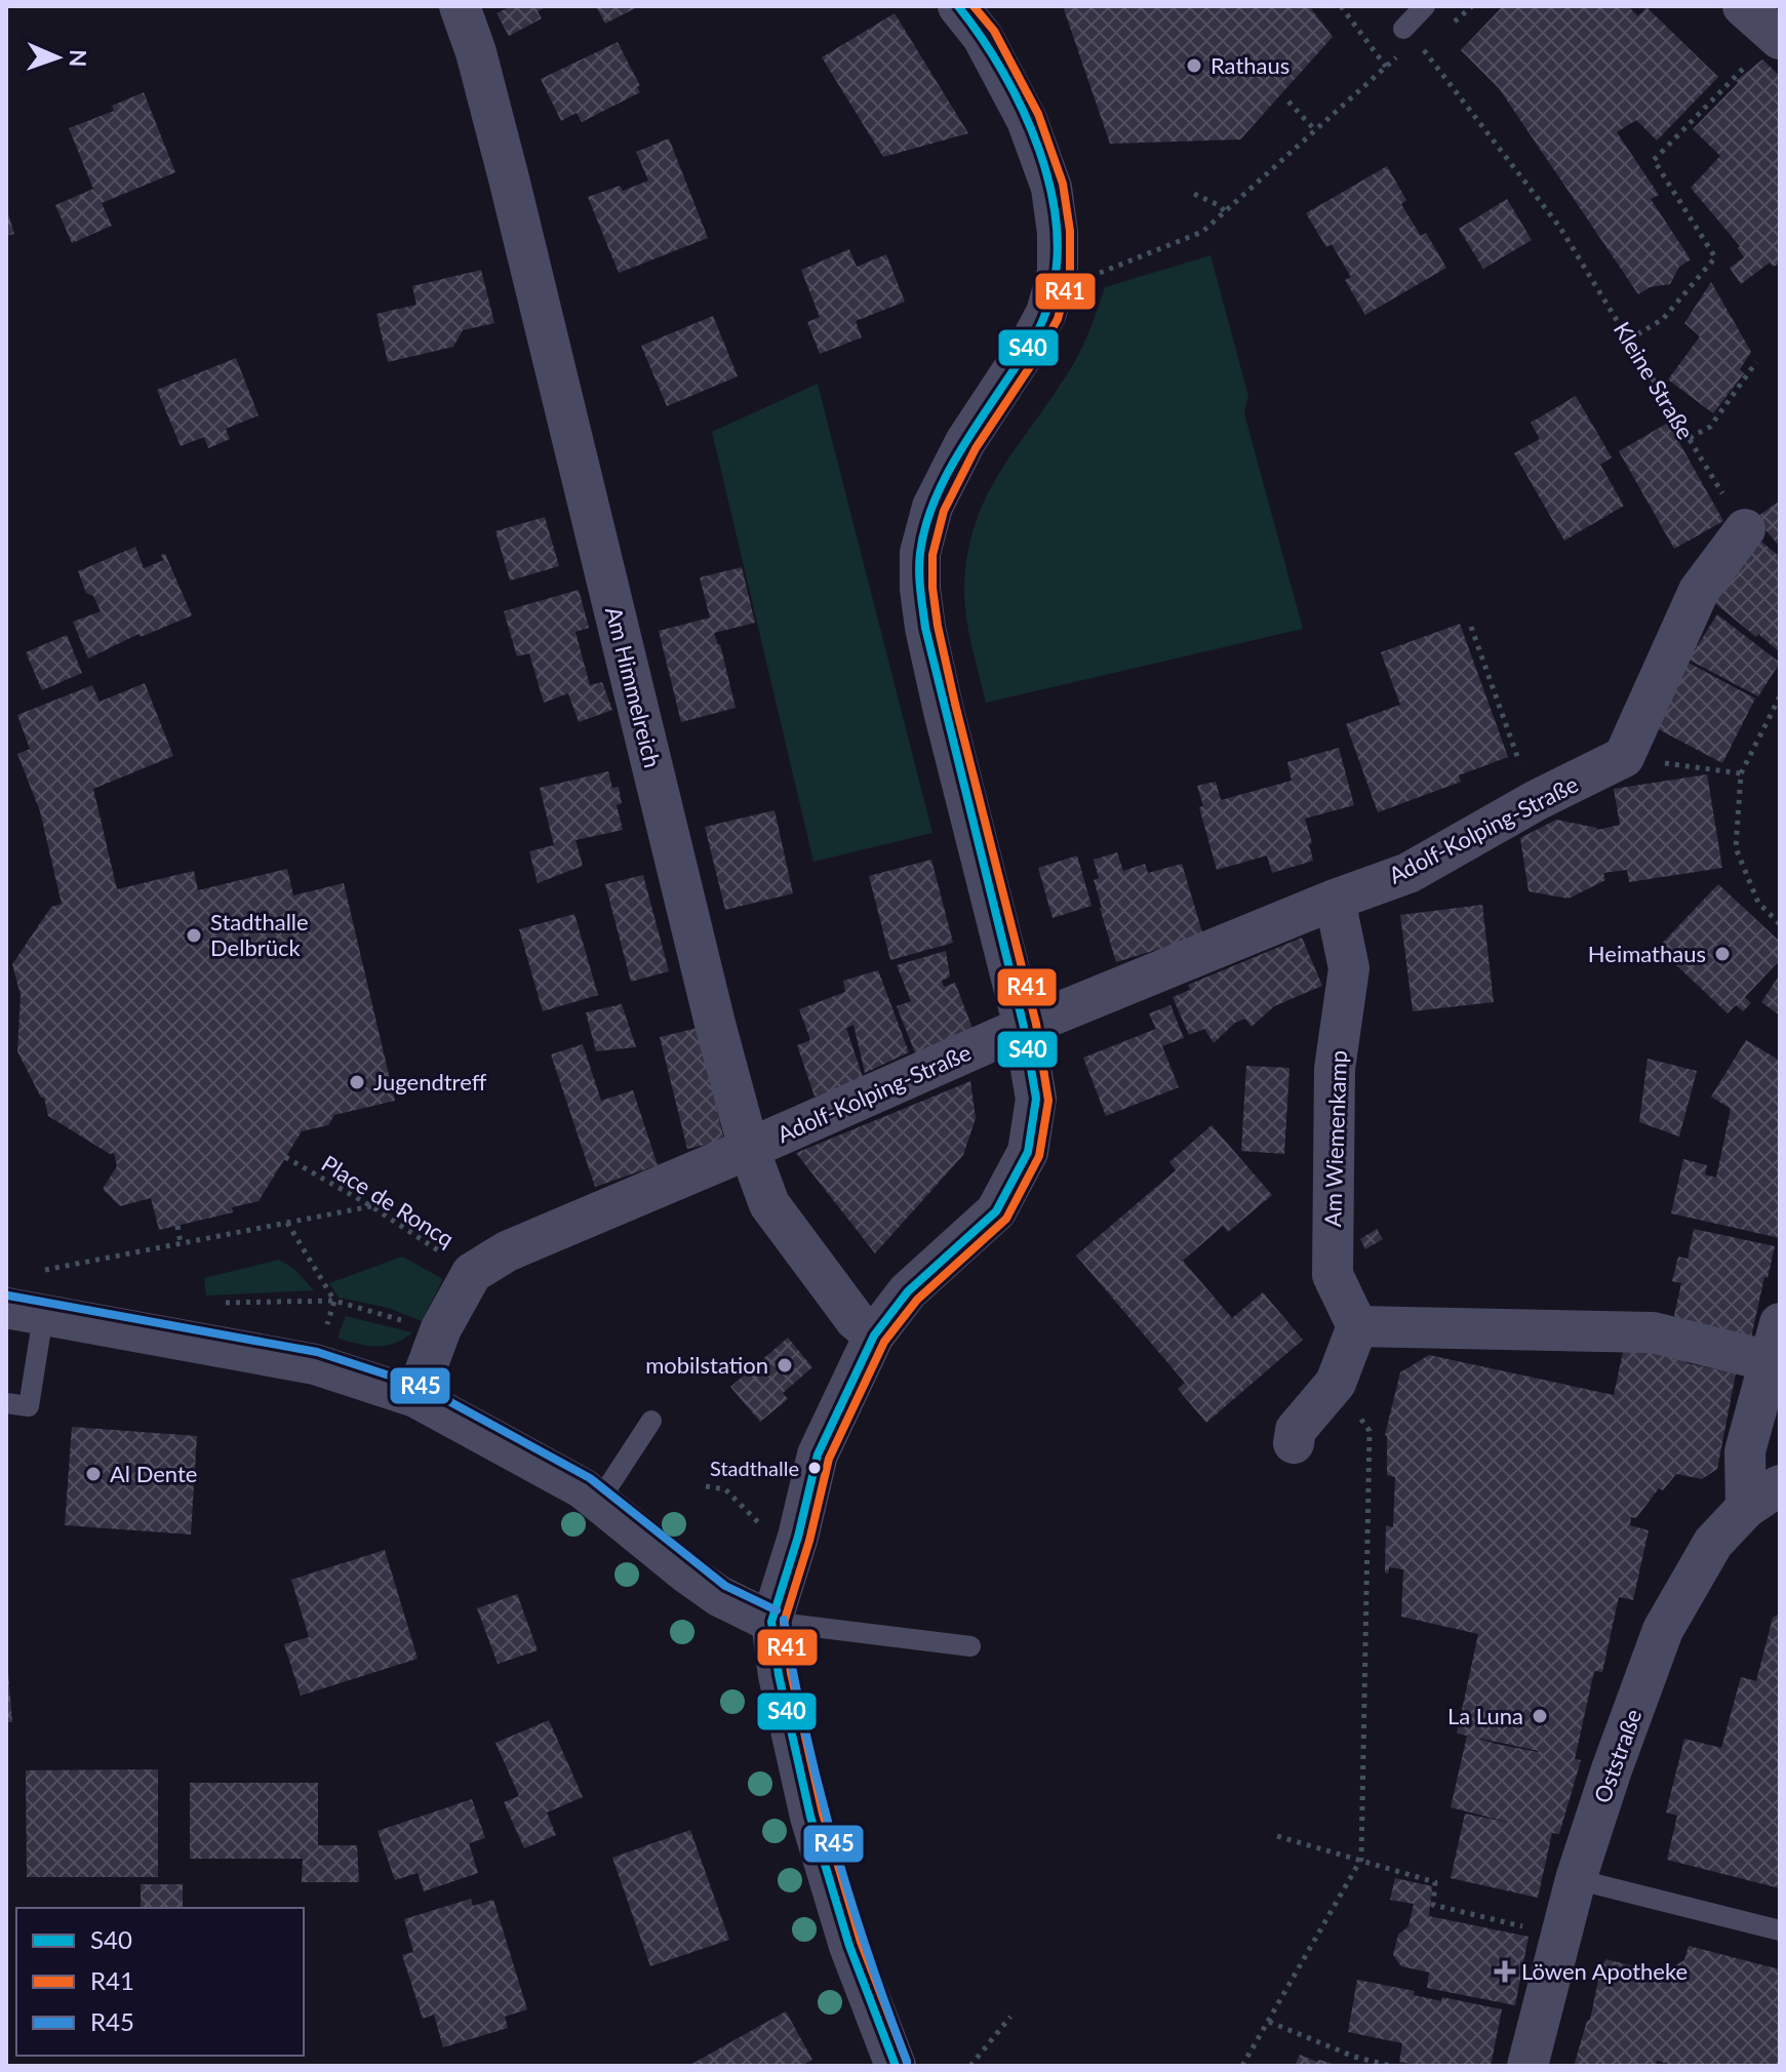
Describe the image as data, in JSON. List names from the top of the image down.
{
  "streets": {
    "street": [
      "Am Himmelreich",
      "Adolf-Kolping-Straße",
      "Am Wiemenkamp",
      "Oststraße"
    ],
    "path": ["Kleine Straße", "Place de Roncq"]
  },
  "crossings": [
    ["Am Himmelreich", "Adolf-Kolping-Straße"],
    ["Adolf-Kolping-Straße", "Am Wiemenkamp"],
    ["Adolf-Kolping-Straße", "Place de Roncq"]
  ],
  "places": {
    "other": [
      "Rathaus",
      "Stadthalle Delbrück",
      "Heimathaus",
      "Jugendtreff",
      "mobilstation",
      "Stadthalle",
      "Al Dente",
      "La Luna"
    ],
    "health": ["Löwen Apotheke"]
  },
  "lines": ["transit line S40", "transit line R41", "transit line R45"],
  "legend": ["S40", "R41", "R45"],
  "north": "right"
}
